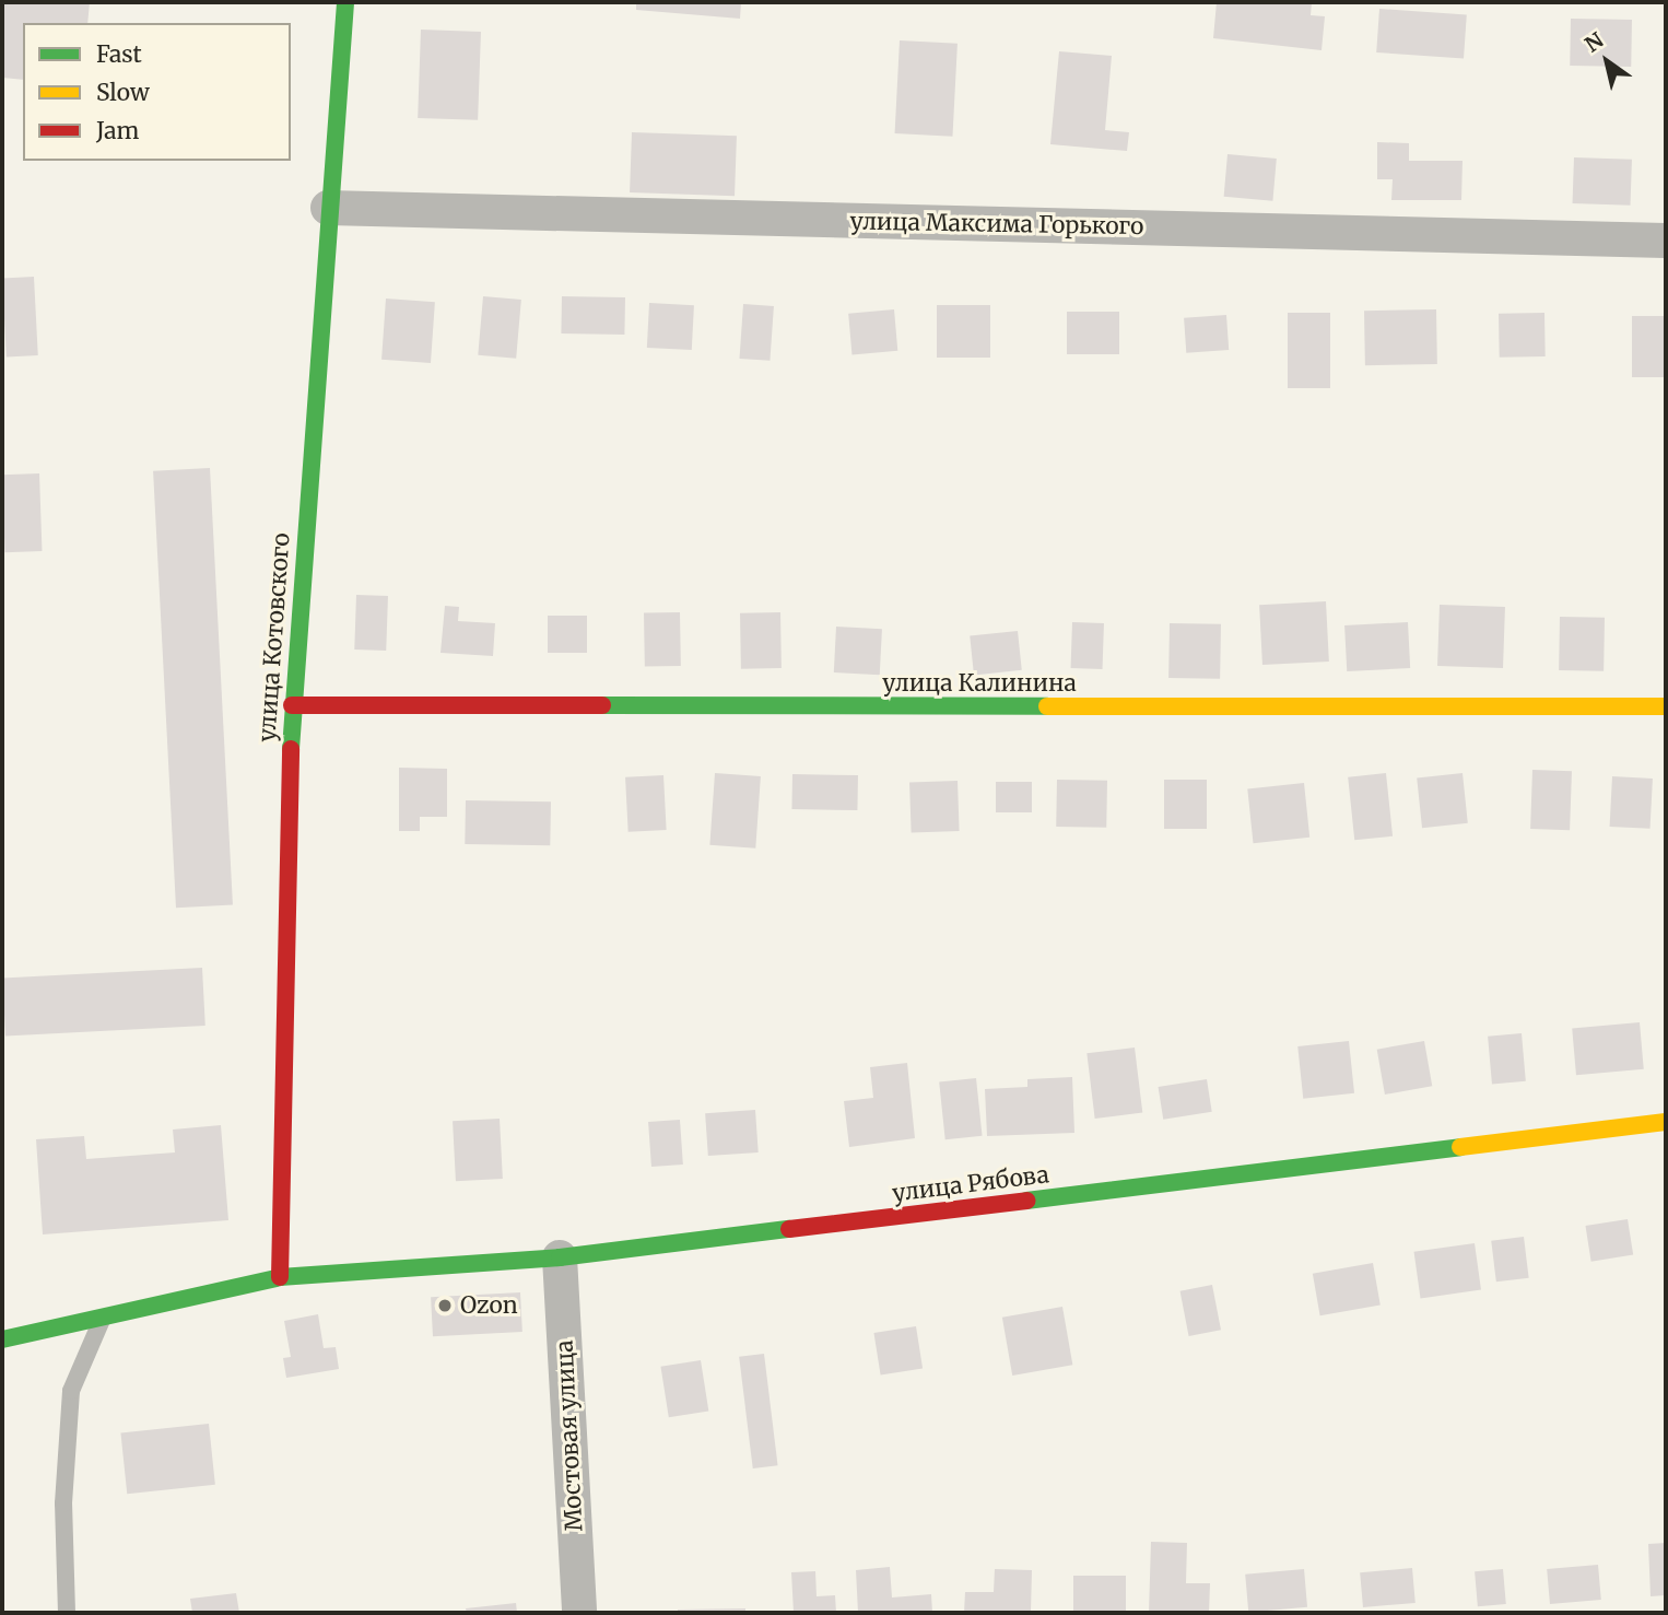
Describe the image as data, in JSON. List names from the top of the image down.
{
  "streets": {
    "street": [
      "улица Максима Горького",
      "улица Котовского",
      "улица Калинина",
      "улица Рябова",
      "Мостовая улица"
    ]
  },
  "crossings": [
    ["улица Максима Горького", "улица Котовского"],
    ["улица Котовского", "улица Калинина"],
    ["улица Котовского", "улица Рябова"],
    ["улица Рябова", "Мостовая улица"]
  ],
  "places": ["Ozon"],
  "legend": ["Fast", "Slow", "Jam"],
  "north": "top left"
}
